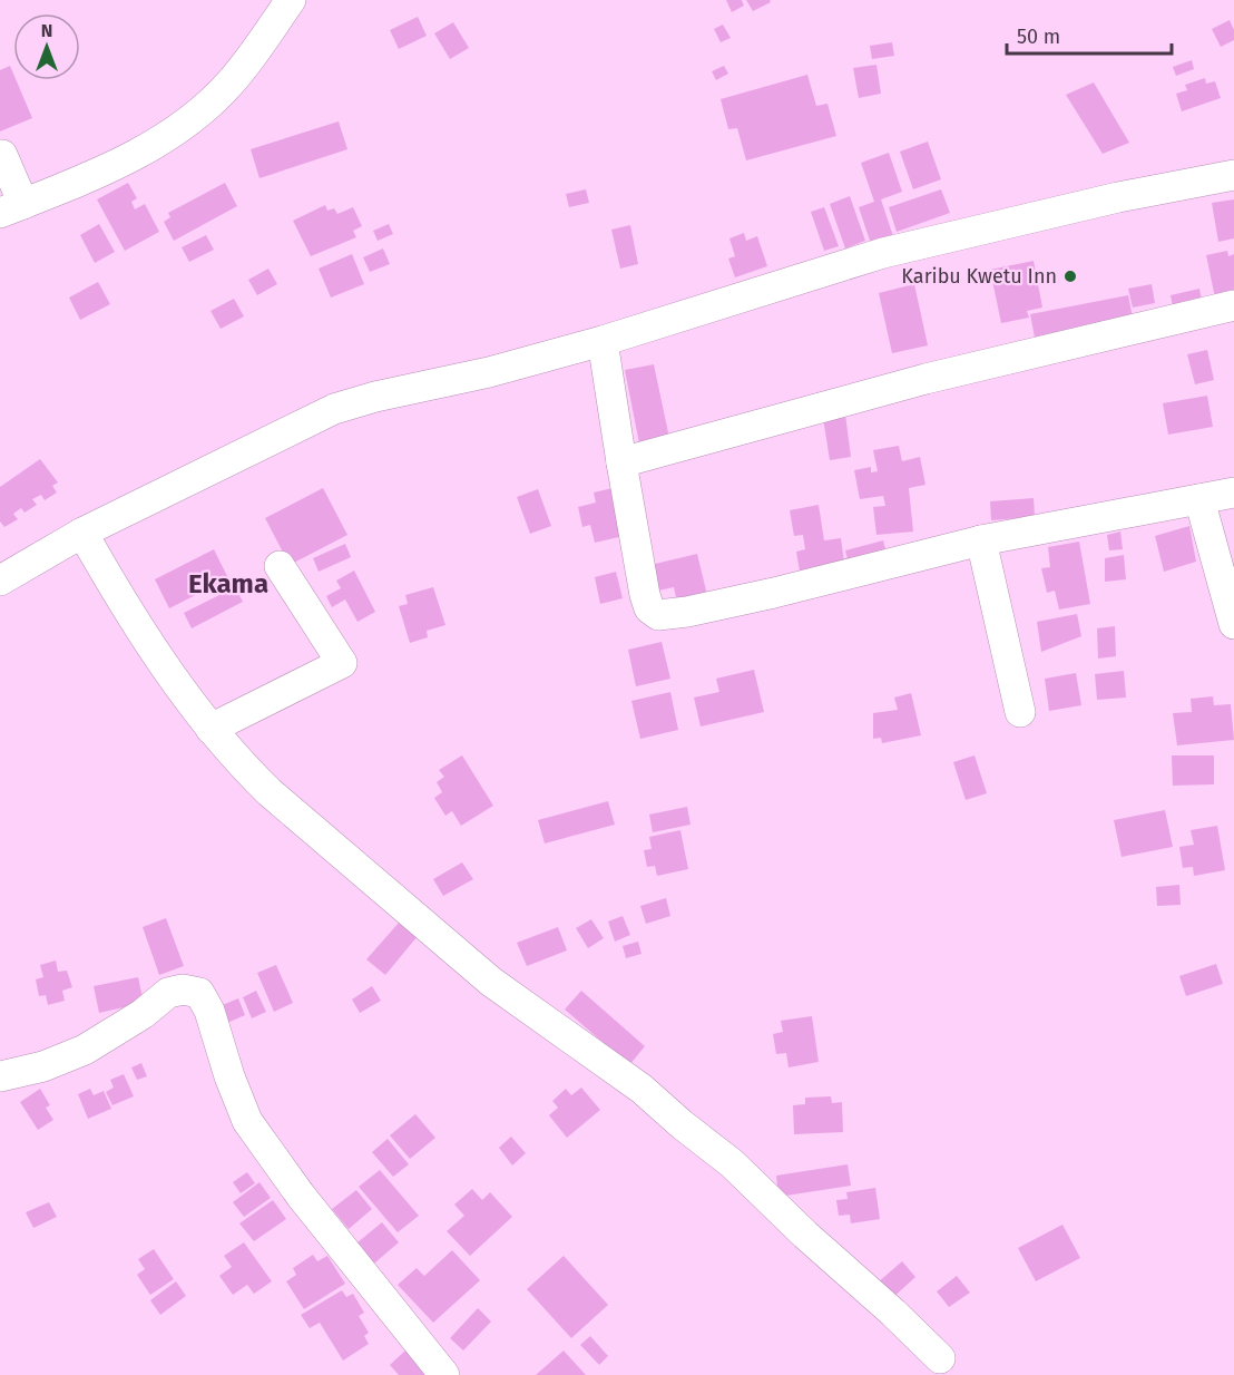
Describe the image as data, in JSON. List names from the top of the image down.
{
  "districts": ["Ekama"],
  "places": ["Karibu Kwetu Inn"],
  "scale_bar": "50 m",
  "north": "top"
}
